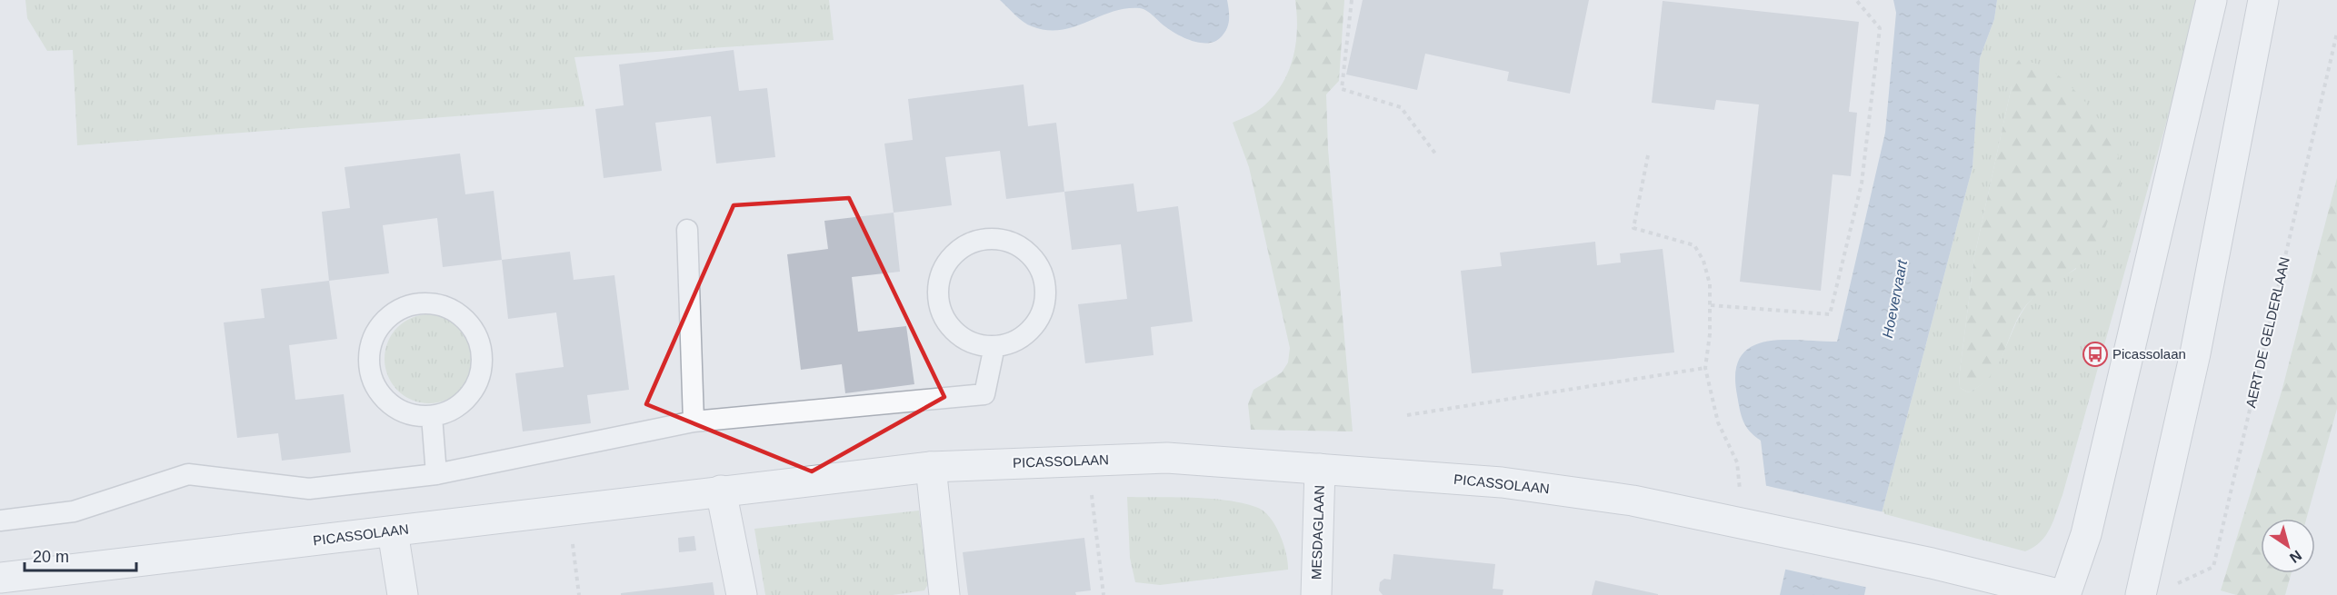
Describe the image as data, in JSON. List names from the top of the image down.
{
  "streets": {
    "street": ["PICASSOLAAN", "MESDAGLAAN"],
    "path": ["AERT DE GELDERLAAN"]
  },
  "crossings": [
    ["PICASSOLAAN", "MESDAGLAAN"]
  ],
  "water": ["Hoevervaart"],
  "places": {
    "bus stop": ["Picassolaan"]
  },
  "scale_bar": "20 m",
  "north": "bottom right"
}
